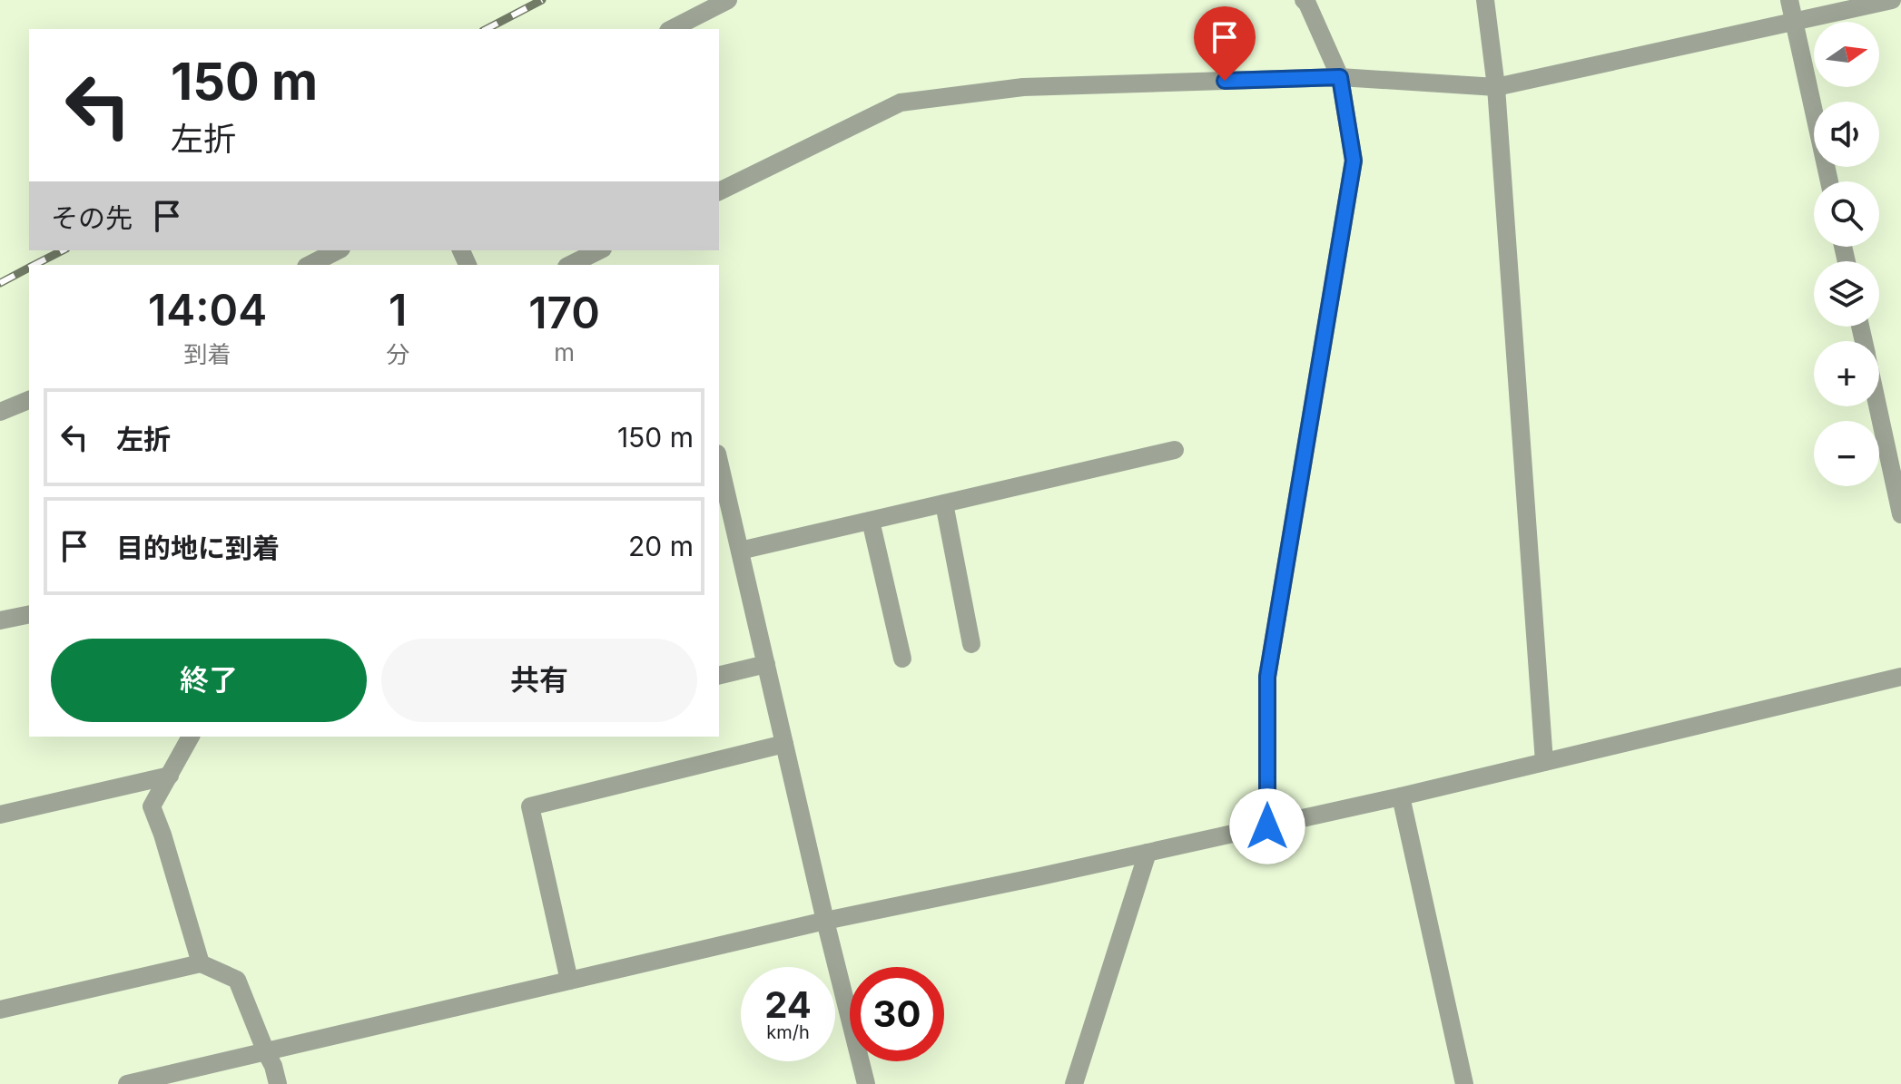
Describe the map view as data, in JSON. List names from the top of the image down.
{
  "north": "right",
  "page": {
    "map_buttons": ["+", "−"],
    "turn": ["150 m", "左折"],
    "then": "その先",
    "eta": [
      "14:04",
      "到着",
      "1",
      "分",
      "170",
      "m"
    ],
    "list": [
      {
        "name": "左折",
        "value": "150 m"
      },
      {
        "name": "目的地に到着",
        "value": "20 m"
      }
    ],
    "buttons": ["終了", "共有"],
    "speed": "24 km/h",
    "limit": "30"
  }
}
